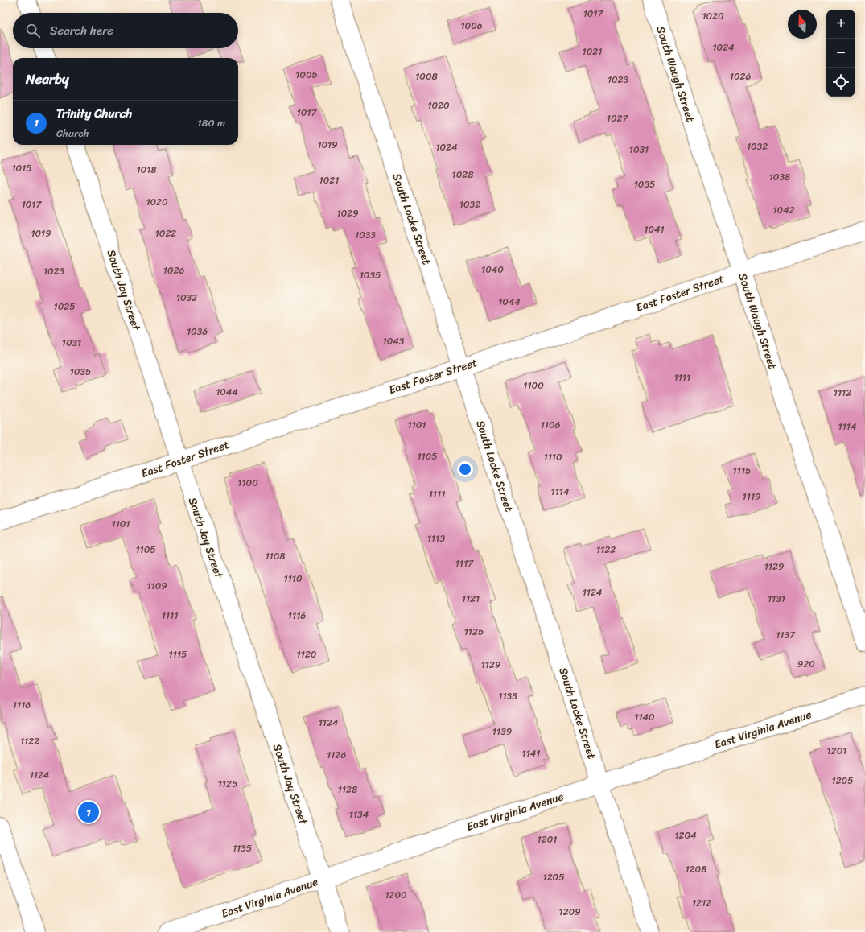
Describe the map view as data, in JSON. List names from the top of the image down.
{
  "streets": {
    "street": [
      "South Waugh Street",
      "South Locke Street",
      "South Jay Street",
      "East Foster Street",
      "East Virginia Avenue"
    ]
  },
  "crossings": [
    ["South Waugh Street", "East Foster Street"],
    ["South Locke Street", "East Foster Street"],
    ["South Locke Street", "East Virginia Avenue"],
    ["South Jay Street", "East Foster Street"],
    ["South Jay Street", "East Virginia Avenue"]
  ],
  "house_numbers": [
    "1017",
    "1020",
    "1006",
    "1024",
    "1021",
    "1005",
    "1008",
    "1026",
    "1023",
    "1020",
    "1017",
    "1027",
    "1019",
    "1032",
    "1024",
    "1031",
    "1015",
    "1018",
    "1028",
    "1038",
    "1021",
    "1035",
    "1020",
    "1017",
    "1032",
    "1042",
    "1029",
    "1041",
    "1019",
    "1022",
    "1033",
    "1040",
    "1026",
    "1023",
    "1035",
    "1032",
    "1044",
    "1025",
    "1036",
    "1043",
    "1031",
    "1035",
    "1111",
    "1100",
    "1044",
    "1112",
    "1101",
    "1106",
    "1114",
    "1105",
    "1110",
    "1115",
    "1100",
    "1114",
    "1111",
    "1119",
    "1101",
    "1113",
    "1105",
    "1122",
    "1108",
    "1117",
    "1129",
    "1110",
    "1109",
    "1124",
    "1121",
    "1131",
    "1111",
    "1116",
    "1125",
    "1137",
    "1115",
    "1120",
    "920",
    "1129",
    "1133",
    "1116",
    "1140",
    "1124",
    "1139",
    "1122",
    "1201",
    "1141",
    "1126",
    "1124",
    "1205",
    "1125",
    "1128",
    "1134",
    "1204",
    "1201",
    "1135",
    "1208",
    "1205",
    "1200",
    "1212",
    "1209"
  ],
  "north": "top",
  "page": {
    "map_buttons": ["+", "−"],
    "search": "Search here",
    "heading": "Nearby",
    "list": [
      {
        "mark": "1",
        "name": "Trinity Church",
        "note": "Church",
        "value": "180 m"
      }
    ],
    "pins": "1"
  }
}
